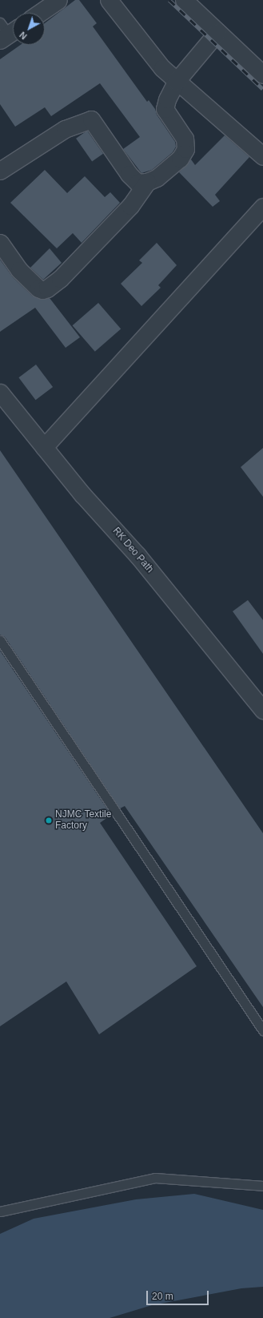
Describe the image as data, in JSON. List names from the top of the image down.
{
  "streets": {
    "street": ["RK Deo Path"]
  },
  "places": ["NJMC Textile Factory"],
  "scale_bar": "20 m",
  "north": "bottom left"
}
